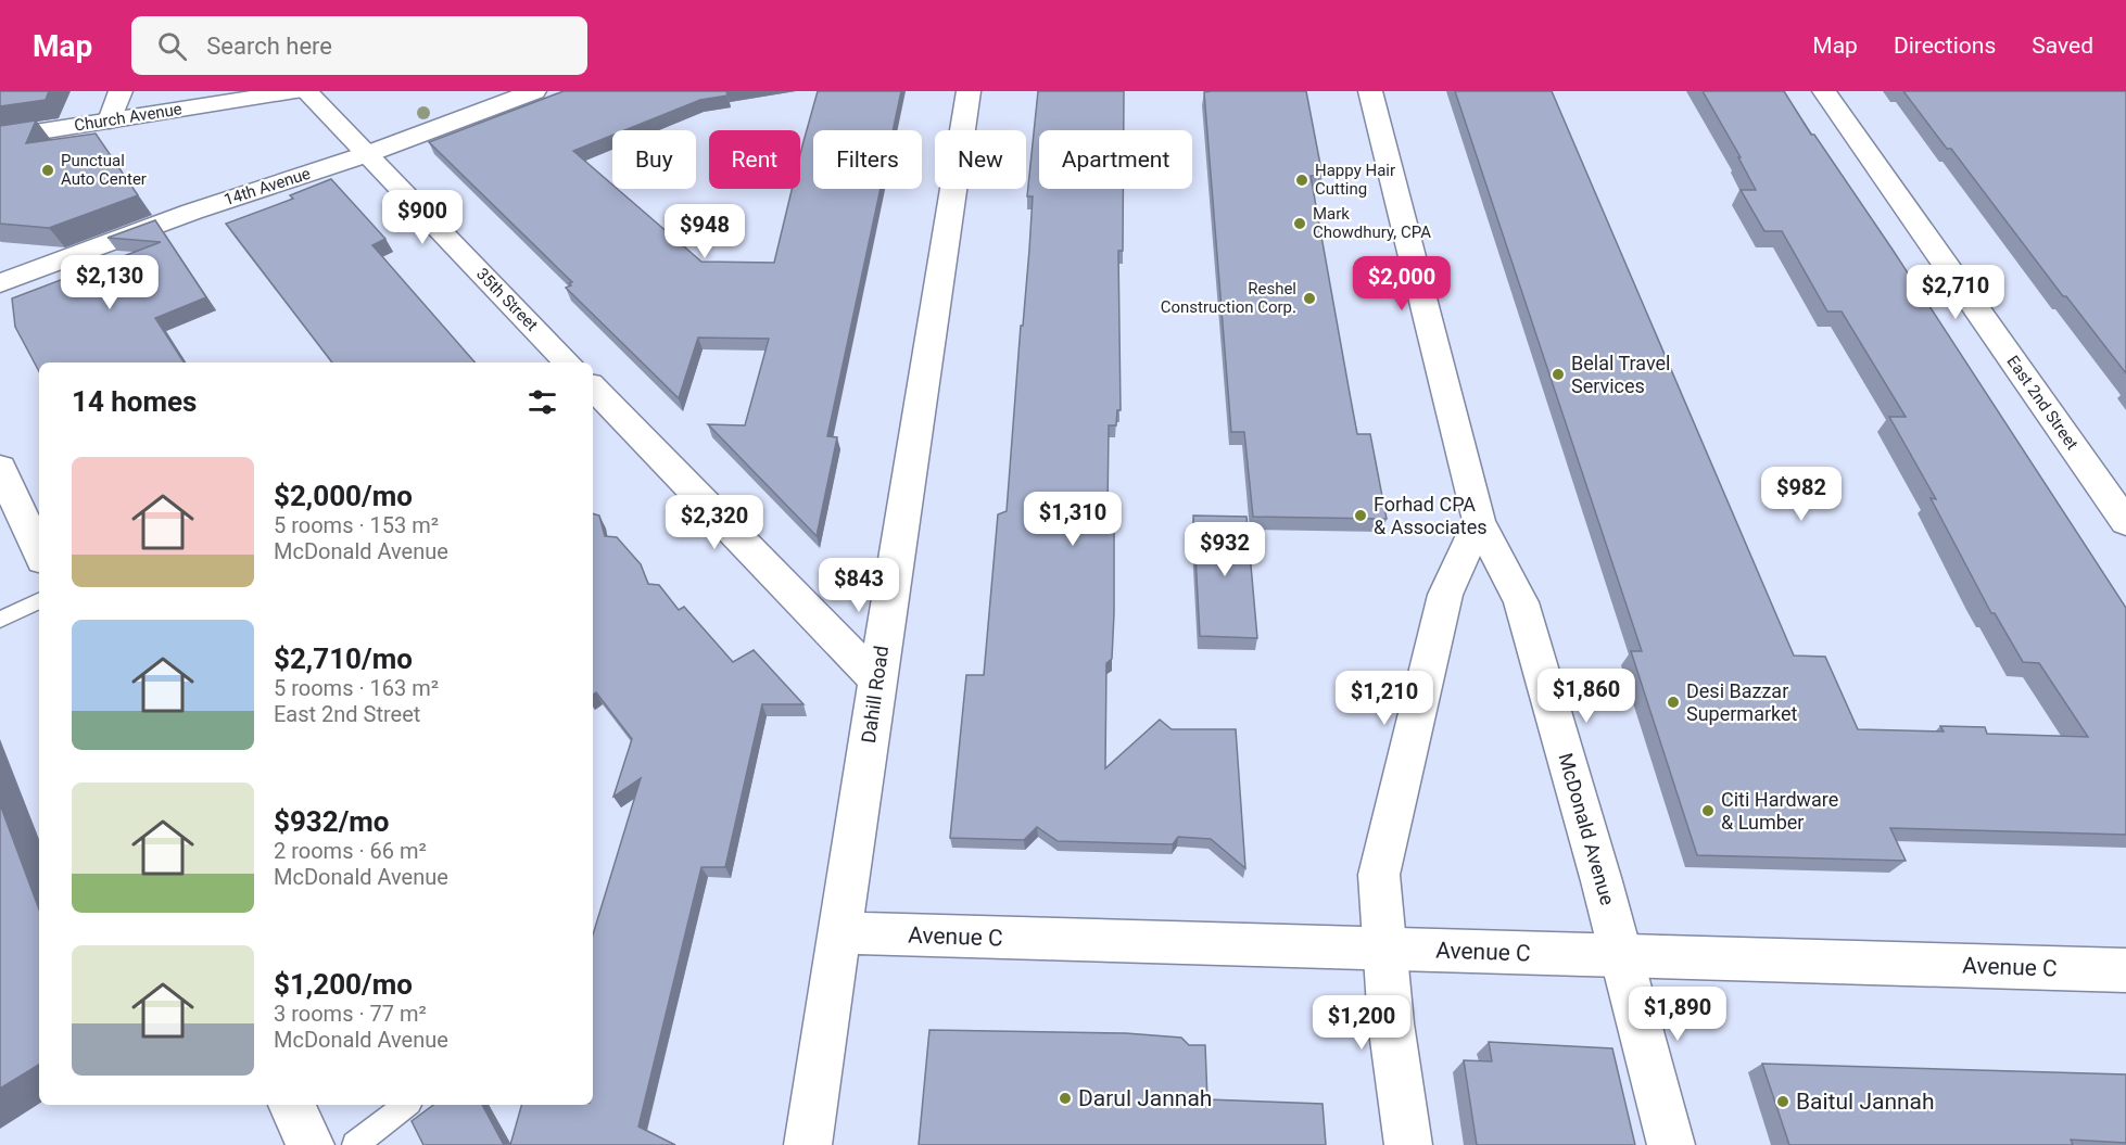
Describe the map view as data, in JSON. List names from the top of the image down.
{
  "streets": {
    "street": [
      "Church Avenue",
      "14th Avenue",
      "35th Street",
      "East 2nd Street",
      "Dahill Road",
      "McDonald Avenue",
      "Avenue C"
    ]
  },
  "crossings": [
    ["14th Avenue", "35th Street"],
    ["Dahill Road", "Avenue C"],
    ["McDonald Avenue", "Avenue C"]
  ],
  "places": [
    "Punctual Auto Center",
    "Happy Hair Cutting",
    "Mark Chowdhury, CPA",
    "Reshel Construction Corp.",
    "Belal Travel Services",
    "Forhad CPA & Associates",
    "Desi Bazzar Supermarket",
    "Citi Hardware & Lumber",
    "Darul Jannah",
    "Baitul Jannah"
  ],
  "page": {
    "header": "Map",
    "search": "Search here",
    "nav": ["Map", "Directions", "Saved"],
    "chip": [
      "Buy",
      "Rent",
      "Filters",
      "New",
      "Apartment"
    ],
    "price": [
      "$900",
      "$948",
      "$2,130",
      "$2,000",
      "$2,710",
      "$982",
      "$1,310",
      "$2,320",
      "$932",
      "$843",
      "$1,860",
      "$1,210",
      "$1,890",
      "$1,200"
    ],
    "heading": "14 homes",
    "list": [
      {
        "name": "$2,000/mo",
        "note": "5 rooms · 153 m² · McDonald Avenue"
      },
      {
        "name": "$2,710/mo",
        "note": "5 rooms · 163 m² · East 2nd Street"
      },
      {
        "name": "$932/mo",
        "note": "2 rooms · 66 m² · McDonald Avenue"
      },
      {
        "name": "$1,200/mo",
        "note": "3 rooms · 77 m² · McDonald Avenue"
      }
    ]
  }
}
